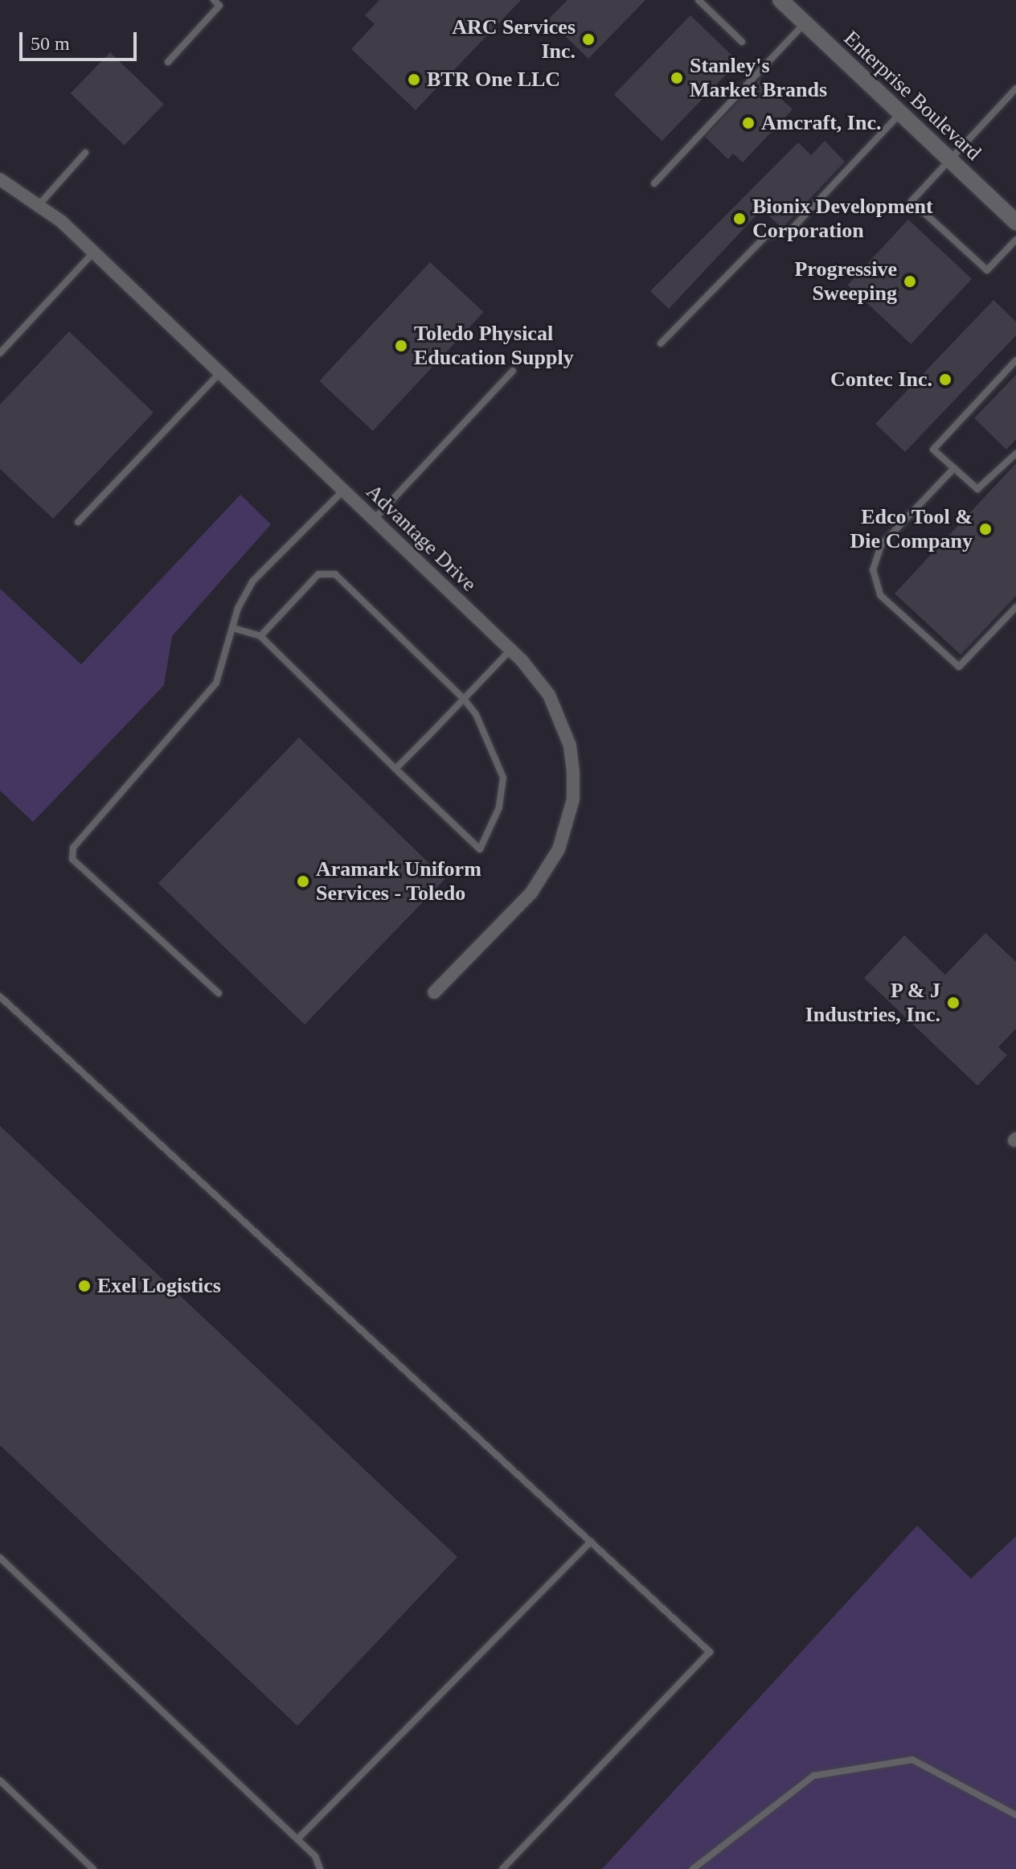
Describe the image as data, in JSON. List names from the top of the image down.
{
  "streets": {
    "street": ["Enterprise Boulevard", "Advantage Drive"]
  },
  "places": [
    "ARC Services Inc.",
    "Stanley's Market Brands",
    "BTR One LLC",
    "Amcraft, Inc.",
    "Bionix Development Corporation",
    "Progressive Sweeping",
    "Toledo Physical Education Supply",
    "Contec Inc.",
    "Edco Tool & Die Company",
    "Aramark Uniform Services - Toledo",
    "P & J Industries, Inc.",
    "Exel Logistics"
  ],
  "scale_bar": "50 m"
}
